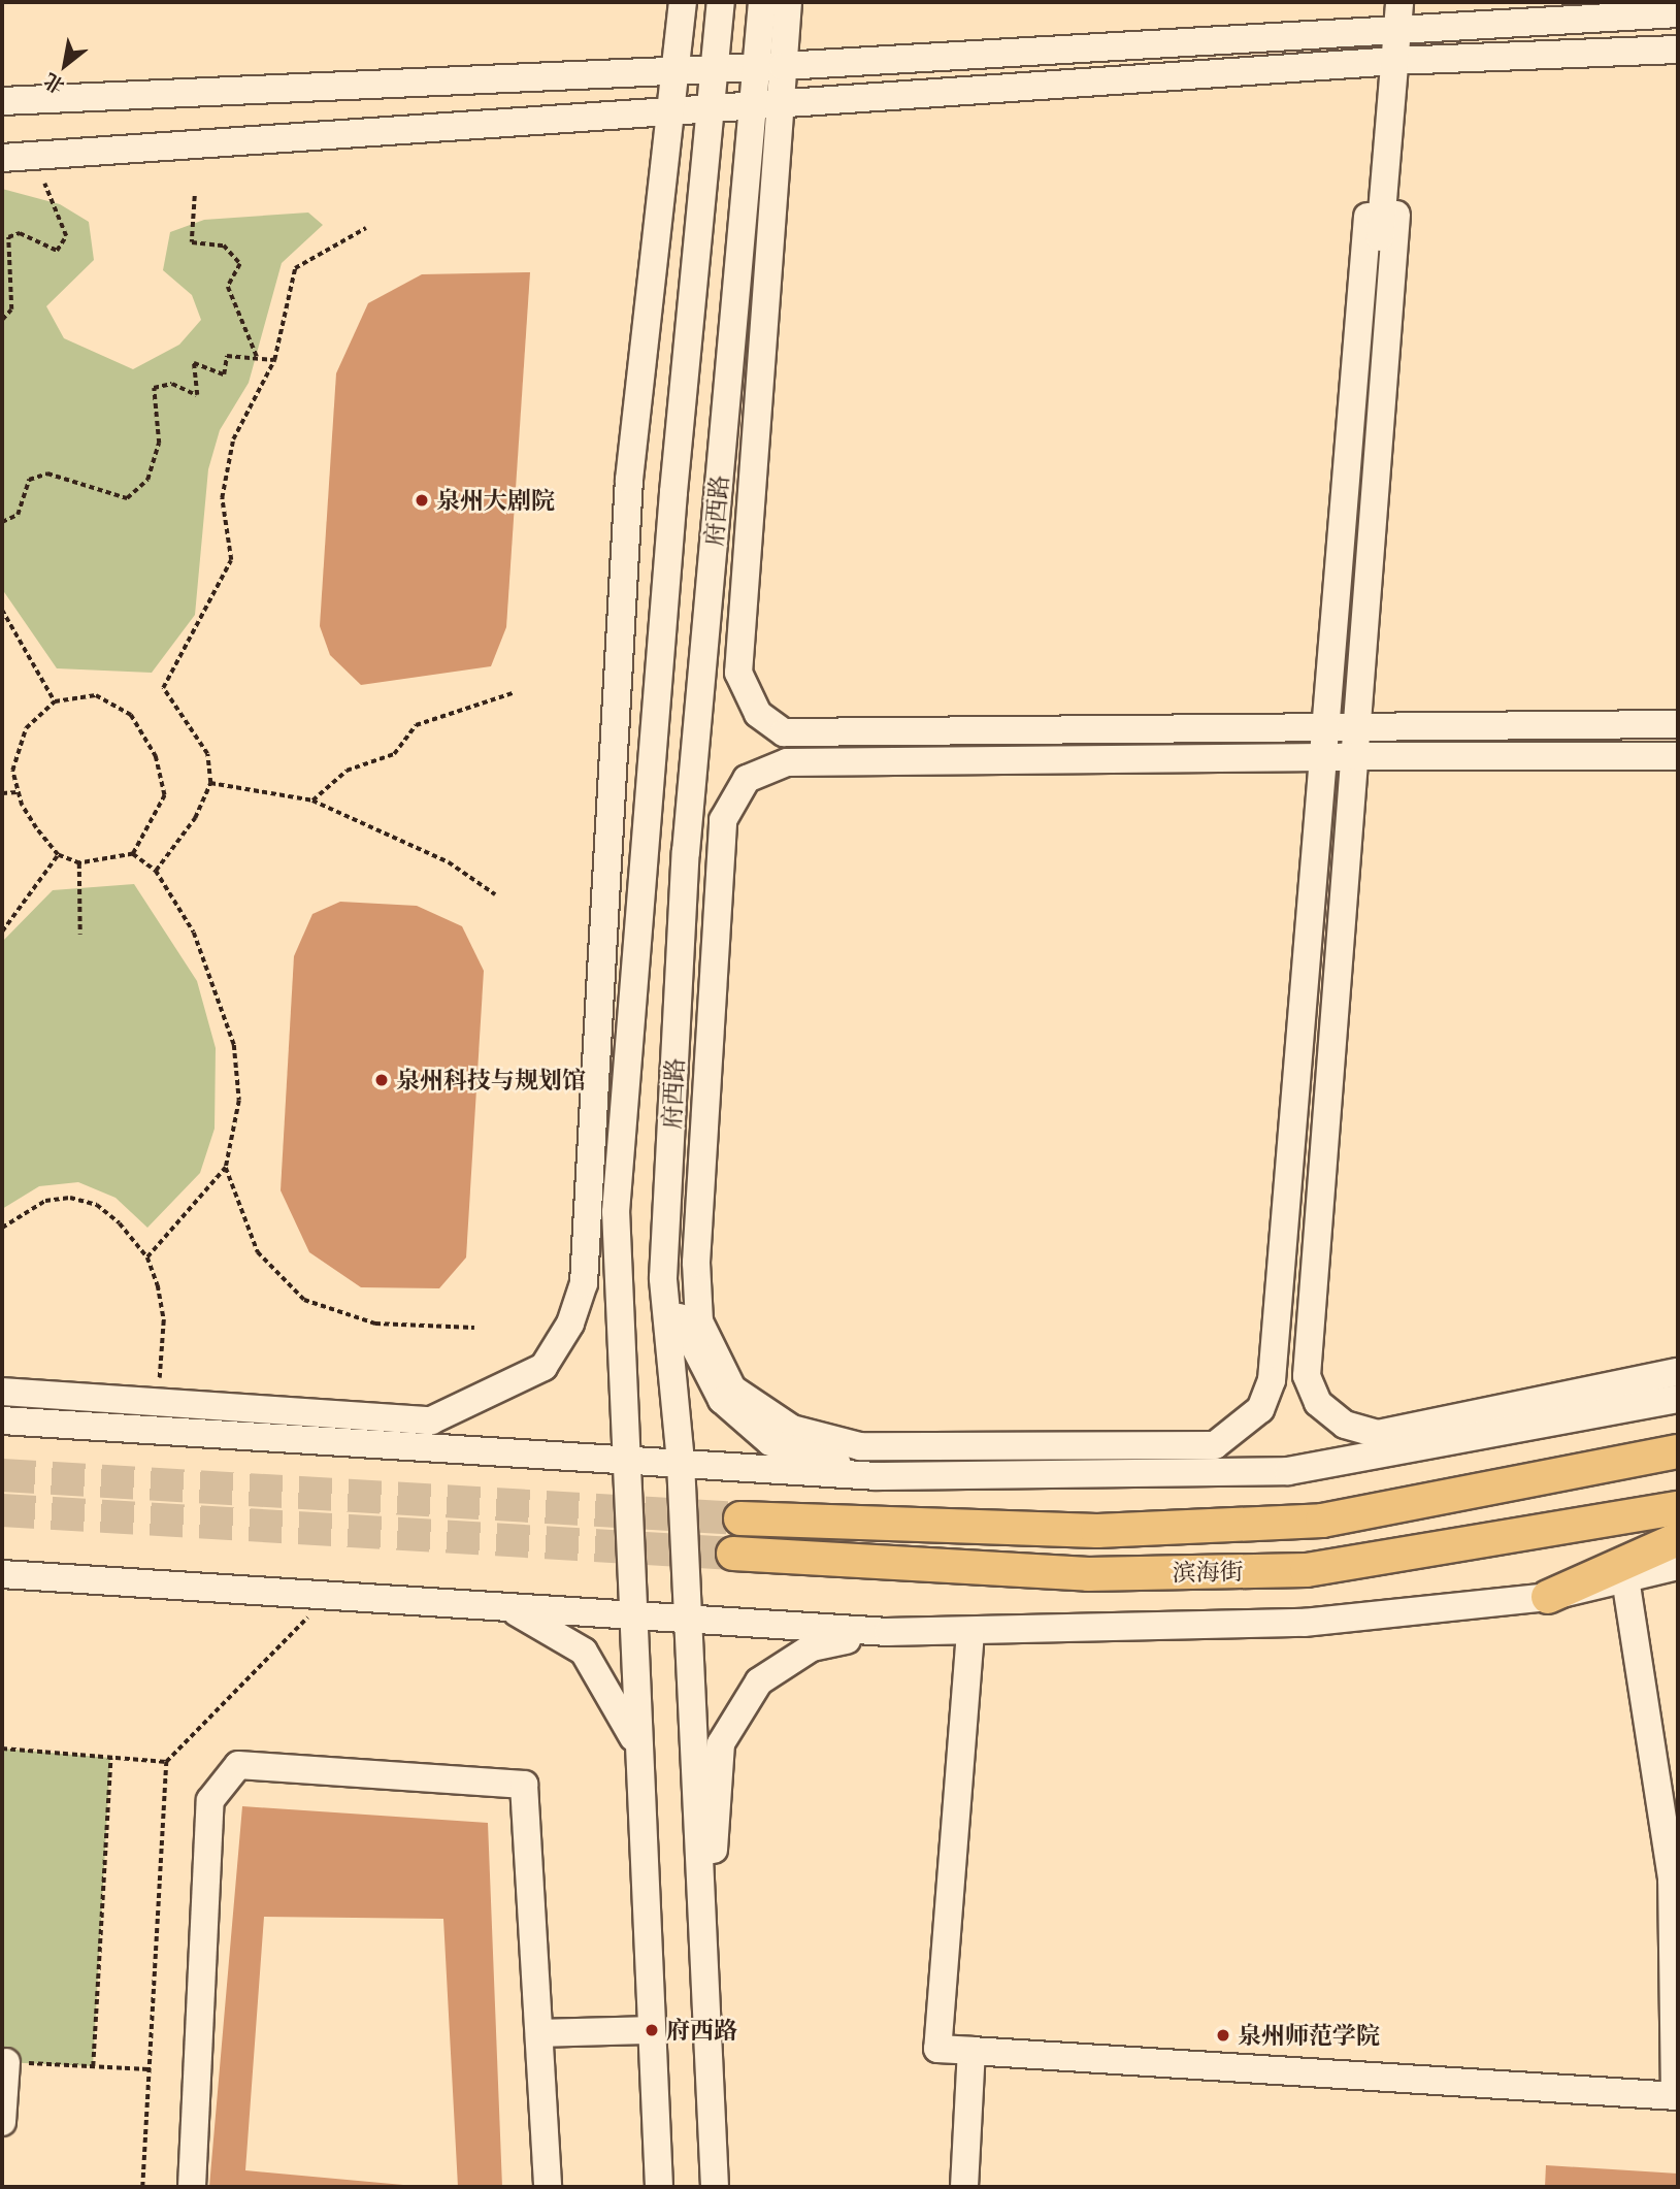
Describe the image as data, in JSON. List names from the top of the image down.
{
  "streets": {
    "main road": ["滨海街"],
    "street": ["府西路"]
  },
  "places": [
    "泉州大剧院",
    "泉州科技与规划馆",
    "府西路",
    "泉州师范学院"
  ],
  "north": "bottom left"
}
